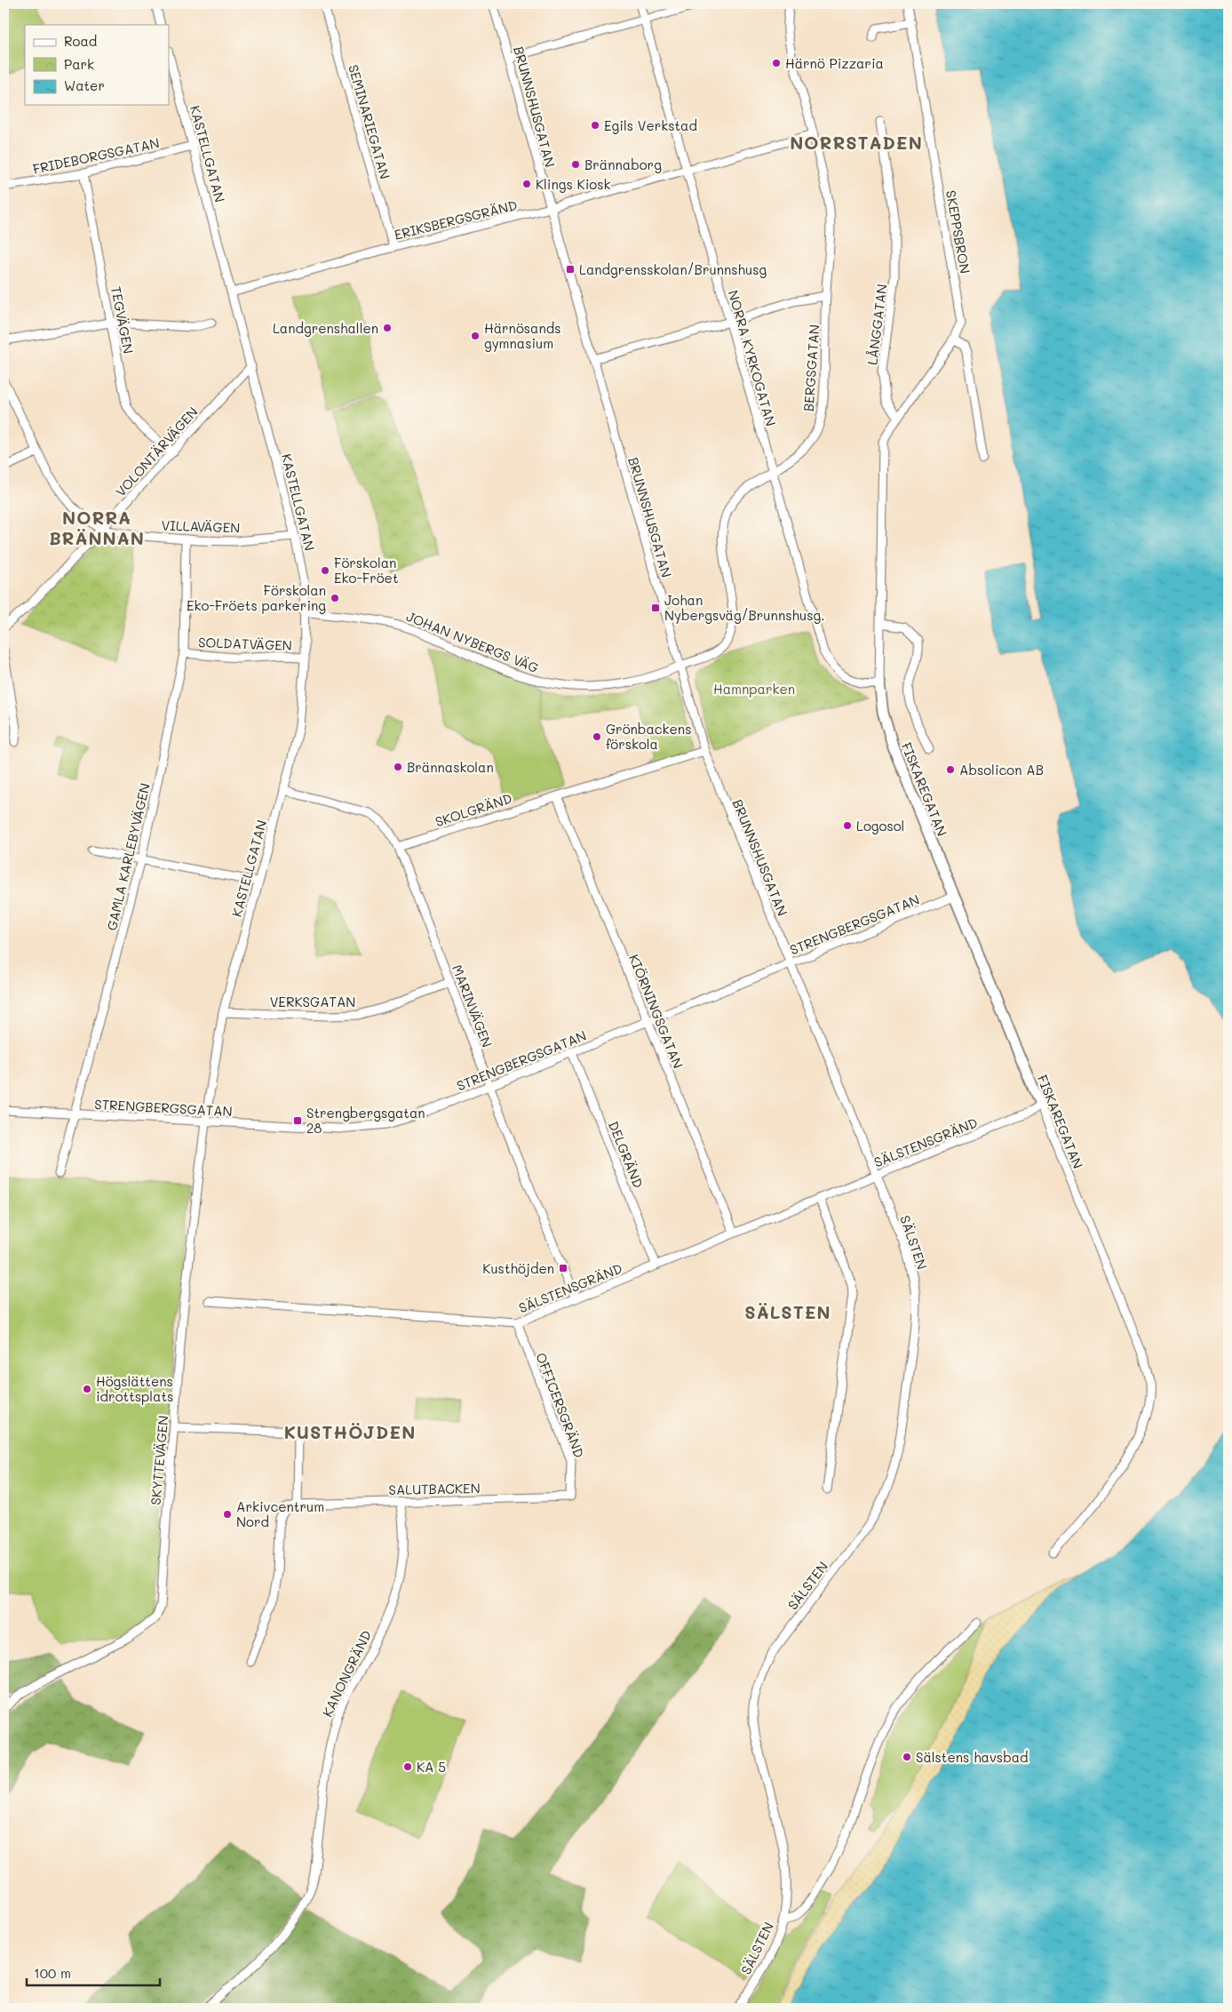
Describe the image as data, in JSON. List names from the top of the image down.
{
  "streets": {
    "street": [
      "BRUNNSHUSGATAN",
      "SEMINARIEGATAN",
      "KASTELLGATAN",
      "FRIDEBORGSGATAN",
      "ERIKSBERGSGRÄND",
      "SKEPPSBRON",
      "TEGVÄGEN",
      "LÅNGGATAN",
      "NORRA KYRKOGATAN",
      "BERGSGATAN",
      "VOLONTÄRVÄGEN",
      "VILLAVÄGEN",
      "JOHAN NYBERGS VÄG",
      "SOLDATVÄGEN",
      "FISKAREGATAN",
      "SKOLGRÄND",
      "GAMLA KARLEBYVÄGEN",
      "STRENGBERGSGATAN",
      "VERKSGATAN",
      "MARINVÄGEN",
      "KIÖRNINGSGATAN",
      "SÄLSTENSGRÄND",
      "DELGRÄND",
      "SÄLSTEN",
      "OFFICERSGRÄND",
      "SKYTTEVÄGEN",
      "SALUTBACKEN",
      "KANONGRÄND"
    ]
  },
  "crossings": [
    ["BRUNNSHUSGATAN", "ERIKSBERGSGRÄND"],
    ["BRUNNSHUSGATAN", "BERGSGATAN"],
    ["BRUNNSHUSGATAN", "JOHAN NYBERGS VÄG"],
    ["BRUNNSHUSGATAN", "SKOLGRÄND"],
    ["BRUNNSHUSGATAN", "STRENGBERGSGATAN"],
    ["BRUNNSHUSGATAN", "SÄLSTENSGRÄND"],
    ["BRUNNSHUSGATAN", "SÄLSTEN"],
    ["SEMINARIEGATAN", "ERIKSBERGSGRÄND"],
    ["KASTELLGATAN", "FRIDEBORGSGATAN"],
    ["KASTELLGATAN", "ERIKSBERGSGRÄND"],
    ["KASTELLGATAN", "VOLONTÄRVÄGEN"],
    ["KASTELLGATAN", "VILLAVÄGEN"],
    ["KASTELLGATAN", "JOHAN NYBERGS VÄG"],
    ["KASTELLGATAN", "SOLDATVÄGEN"],
    ["KASTELLGATAN", "STRENGBERGSGATAN"],
    ["KASTELLGATAN", "VERKSGATAN"],
    ["KASTELLGATAN", "MARINVÄGEN"],
    ["KASTELLGATAN", "SKYTTEVÄGEN"],
    ["FRIDEBORGSGATAN", "TEGVÄGEN"],
    ["ERIKSBERGSGRÄND", "NORRA KYRKOGATAN"],
    ["ERIKSBERGSGRÄND", "BERGSGATAN"],
    ["SKEPPSBRON", "LÅNGGATAN"],
    ["TEGVÄGEN", "VOLONTÄRVÄGEN"],
    ["NORRA KYRKOGATAN", "BERGSGATAN"],
    ["NORRA KYRKOGATAN", "FISKAREGATAN"],
    ["BERGSGATAN", "JOHAN NYBERGS VÄG"],
    ["VOLONTÄRVÄGEN", "VILLAVÄGEN"],
    ["VILLAVÄGEN", "GAMLA KARLEBYVÄGEN"],
    ["SOLDATVÄGEN", "GAMLA KARLEBYVÄGEN"],
    ["FISKAREGATAN", "STRENGBERGSGATAN"],
    ["FISKAREGATAN", "SÄLSTENSGRÄND"],
    ["SKOLGRÄND", "MARINVÄGEN"],
    ["SKOLGRÄND", "KIÖRNINGSGATAN"],
    ["GAMLA KARLEBYVÄGEN", "STRENGBERGSGATAN"],
    ["STRENGBERGSGATAN", "MARINVÄGEN"],
    ["STRENGBERGSGATAN", "KIÖRNINGSGATAN"],
    ["STRENGBERGSGATAN", "DELGRÄND"],
    ["STRENGBERGSGATAN", "SKYTTEVÄGEN"],
    ["VERKSGATAN", "MARINVÄGEN"],
    ["MARINVÄGEN", "SÄLSTENSGRÄND"],
    ["KIÖRNINGSGATAN", "SÄLSTENSGRÄND"],
    ["SÄLSTENSGRÄND", "DELGRÄND"],
    ["SÄLSTENSGRÄND", "SÄLSTEN"],
    ["SÄLSTENSGRÄND", "OFFICERSGRÄND"],
    ["OFFICERSGRÄND", "SALUTBACKEN"],
    ["SALUTBACKEN", "KANONGRÄND"]
  ],
  "districts": [
    "NORRSTADEN",
    "NORRA BRÄNNAN",
    "SÄLSTEN",
    "KUSTHÖJDEN"
  ],
  "parks": ["Hamnparken"],
  "places": {
    "other": [
      "Härnö Pizzaria",
      "Egils Verkstad",
      "Brännaborg",
      "Klings Kiosk",
      "Landgrenshallen",
      "Härnösands gymnasium",
      "Förskolan Eko-Fröet",
      "Förskolan Eko-Fröets parkering",
      "Grönbackens förskola",
      "Brännaskolan",
      "Absolicon AB",
      "Logosol",
      "Högslättens idrottsplats",
      "Arkivcentrum Nord",
      "Sälstens havsbad",
      "KA 5"
    ],
    "transit": [
      "Landgrensskolan/Brunnshusg",
      "Johan Nybergsväg/Brunnshusg.",
      "Strengbergsgatan 28",
      "Kusthöjden"
    ]
  },
  "legend": ["Road", "Park", "Water"],
  "scale_bar": "100 m"
}
